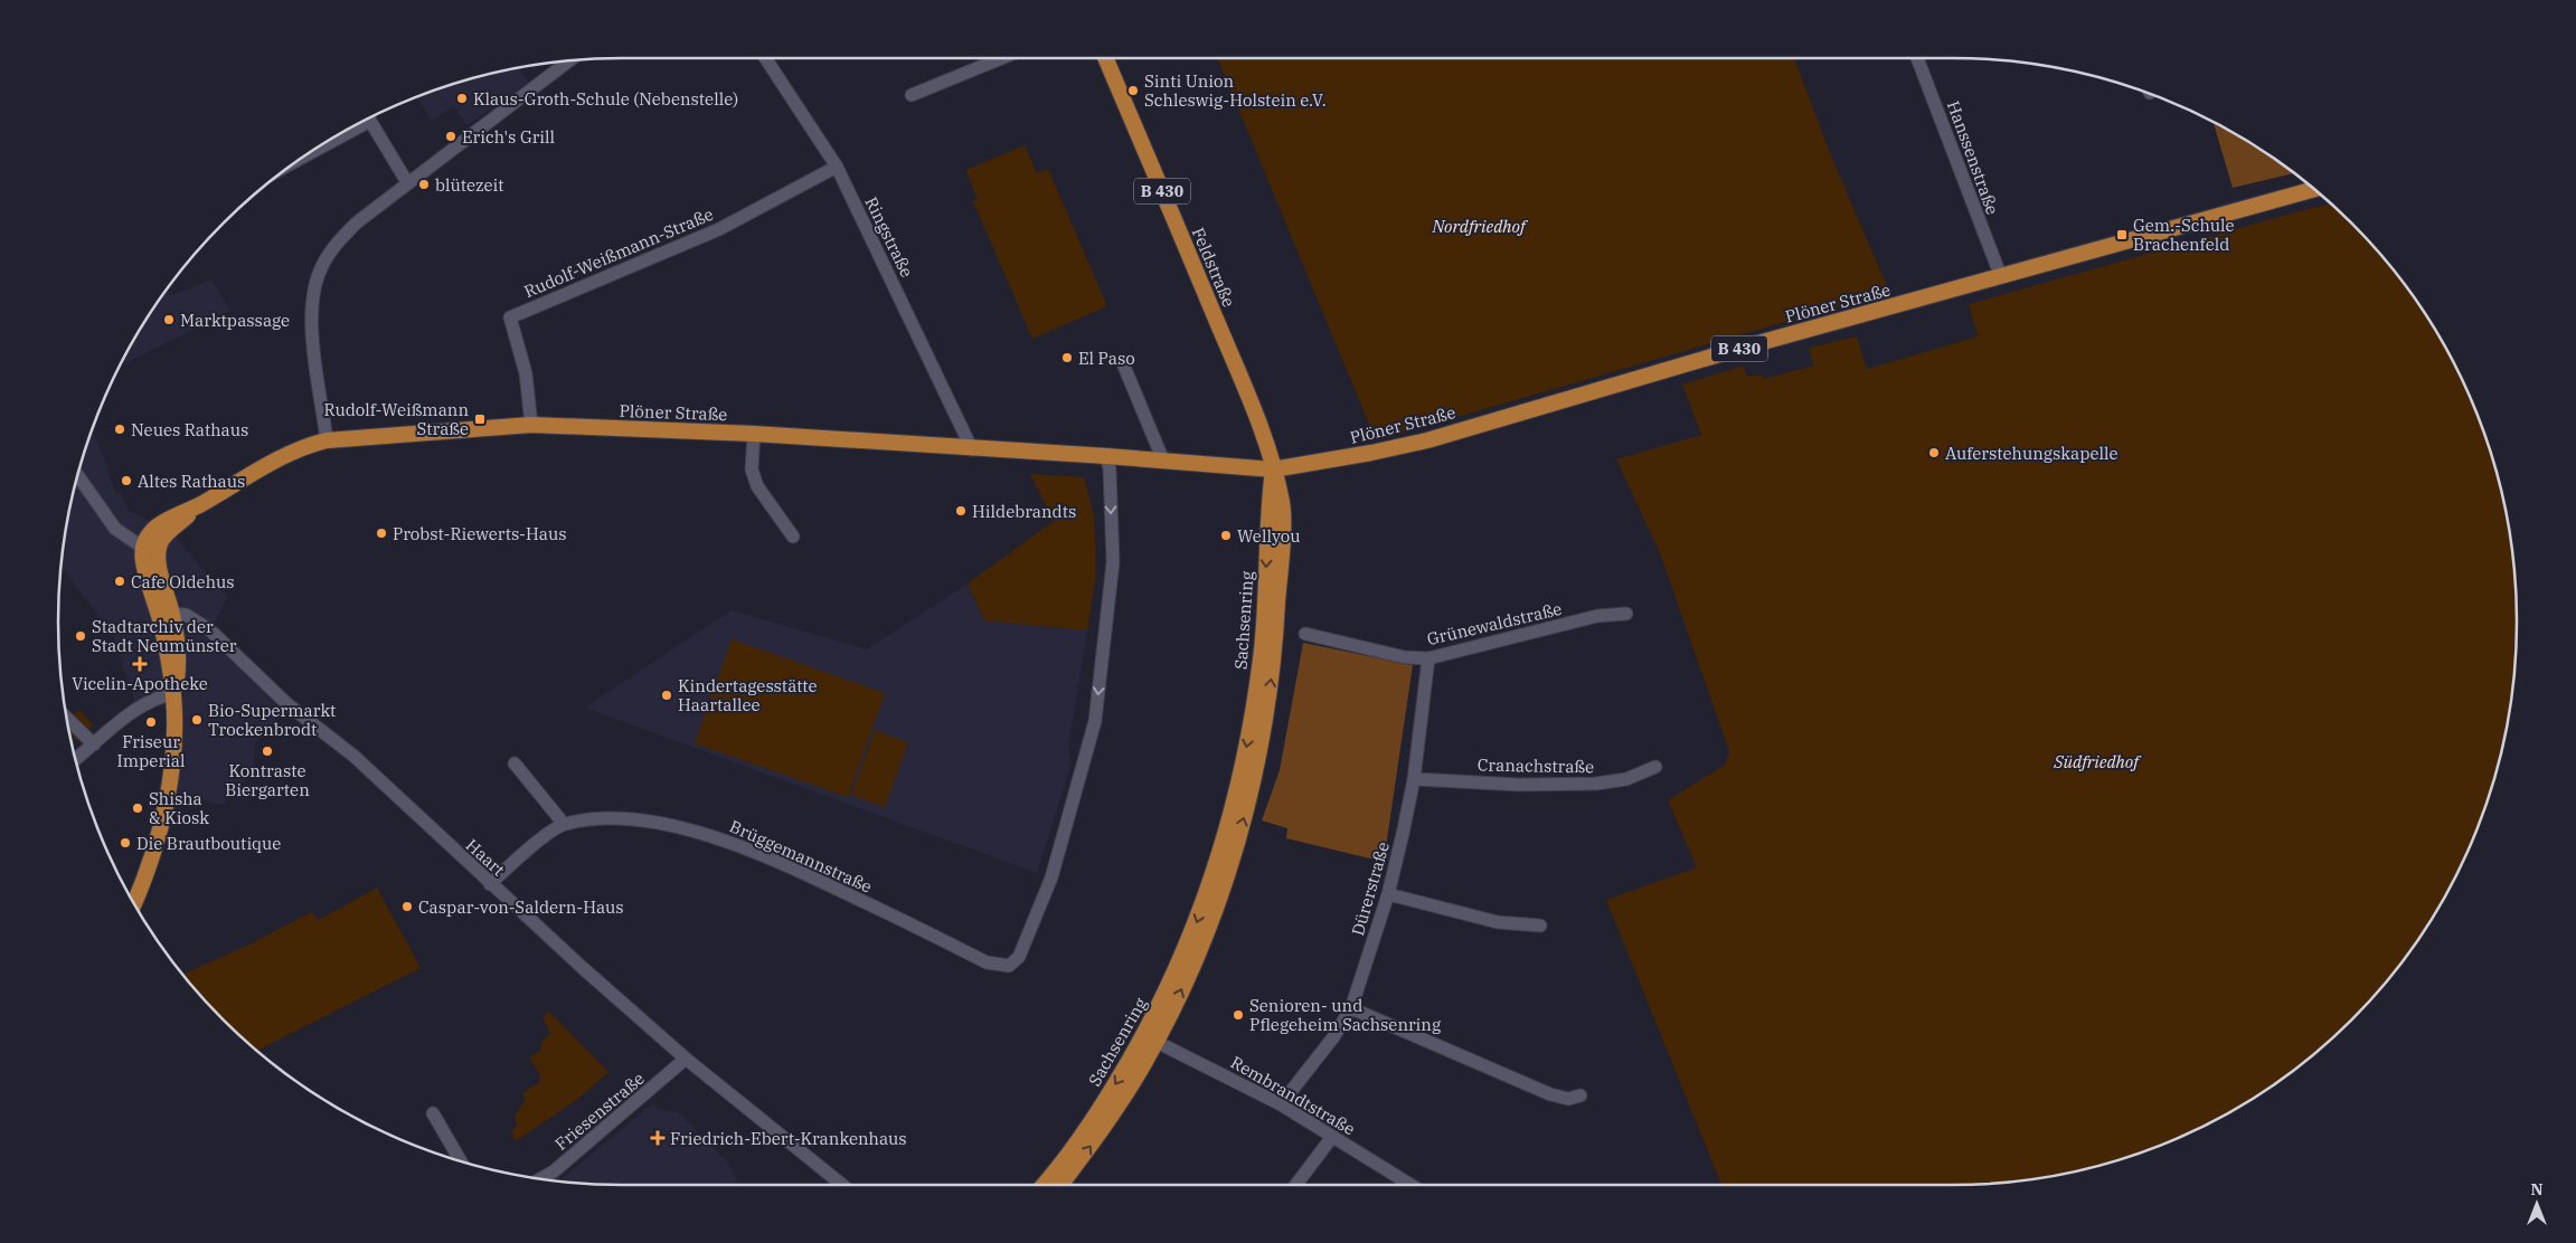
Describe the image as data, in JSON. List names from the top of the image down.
{
  "streets": {
    "main road": [
      "B 430",
      "Feldstraße",
      "Plöner Straße",
      "Sachsenring"
    ],
    "street": [
      "Hanssenstraße",
      "Ringstraße",
      "Rudolf-Weißmann-Straße",
      "Grünewaldstraße",
      "Cranachstraße",
      "Brüggemannstraße",
      "Haart",
      "Dürerstraße",
      "Rembrandtstraße",
      "Friesenstraße"
    ]
  },
  "crossings": [
    ["Hanssenstraße", "Plöner Straße"],
    ["Ringstraße", "Rudolf-Weißmann-Straße"],
    ["Ringstraße", "Plöner Straße"],
    ["Rudolf-Weißmann-Straße", "Plöner Straße"],
    ["Feldstraße", "Plöner Straße"],
    ["Feldstraße", "Sachsenring"],
    ["Plöner Straße", "Sachsenring"],
    ["Plöner Straße", "Brüggemannstraße"],
    ["Sachsenring", "Rembrandtstraße"],
    ["Grünewaldstraße", "Dürerstraße"],
    ["Cranachstraße", "Dürerstraße"],
    ["Brüggemannstraße", "Haart"],
    ["Haart", "Friesenstraße"],
    ["Dürerstraße", "Rembrandtstraße"]
  ],
  "parks": ["Nordfriedhof", "Südfriedhof"],
  "places": {
    "other": [
      "Sinti Union Schleswig-Holstein e.V.",
      "Klaus-Groth-Schule (Nebenstelle)",
      "Erich's Grill",
      "blütezeit",
      "Marktpassage",
      "El Paso",
      "Neues Rathaus",
      "Auferstehungskapelle",
      "Altes Rathaus",
      "Hildebrandts",
      "Probst-Riewerts-Haus",
      "Wellyou",
      "Cafe Oldehus",
      "Stadtarchiv der Stadt Neumünster",
      "Kindertagesstätte Haartallee",
      "Bio-Supermarkt Trockenbrodt",
      "Friseur Imperial",
      "Kontraste Biergarten",
      "Shisha & Kiosk",
      "Die Brautboutique",
      "Caspar-von-Saldern-Haus",
      "Senioren- und Pflegeheim Sachsenring"
    ],
    "transit": ["Gem.-Schule Brachenfeld", "Rudolf-Weißmann Straße"],
    "health": ["Vicelin-Apotheke", "Friedrich-Ebert-Krankenhaus"]
  },
  "north": "top"
}
